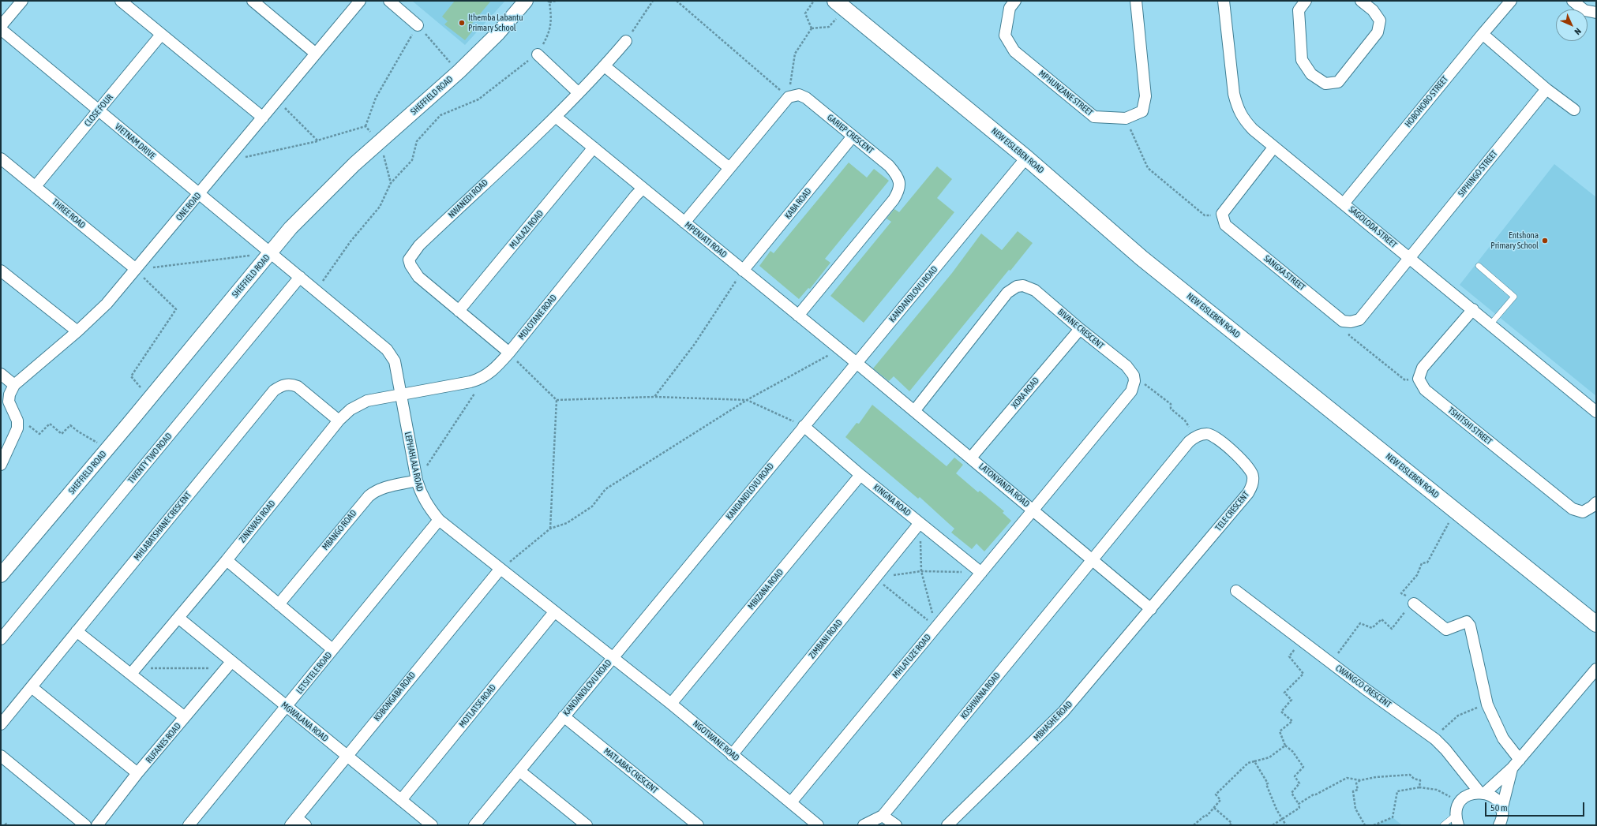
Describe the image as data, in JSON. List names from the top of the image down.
{
  "streets": {
    "main road": ["NEW EISLEBEN ROAD"],
    "street": [
      "MPHUNZANE STREET",
      "SHEFFIELD ROAD",
      "HOBOHOBO STREET",
      "CLOSE FOUR",
      "GARIEP CRESCENT",
      "VIETNAM DRIVE",
      "SIPHINGO STREET",
      "NWANEDI ROAD",
      "KABA ROAD",
      "ONE ROAD",
      "THREE ROAD",
      "SAGOLODA STREET",
      "MLALAZI ROAD",
      "MPENJATI ROAD",
      "SANGXA STREET",
      "KANDANDLOVU ROAD",
      "MDLOTANE ROAD",
      "BIVANE CRESCENT",
      "XORA ROAD",
      "TSHITSHI STREET",
      "TWENTY TWO ROAD",
      "LEPHAHLALA ROAD",
      "LATONYANDA ROAD",
      "KINGNA ROAD",
      "TELE CRESCENT",
      "ZINKWASI ROAD",
      "MHLABATSHANE CRESCENT",
      "MBANGO ROAD",
      "MBIZANA ROAD",
      "ZIMBANI ROAD",
      "MHLATUZE ROAD",
      "LETSITELE ROAD",
      "CWANGCO CRESCENT",
      "KOSHWANA ROAD",
      "KOBONGABA ROAD",
      "MOTLATSE ROAD",
      "MBHASHE ROAD",
      "MGWALANA ROAD",
      "NGOTWANE ROAD",
      "RUFANES ROAD",
      "MATLABAS CRESCENT"
    ]
  },
  "crossings": [
    ["SHEFFIELD ROAD", "VIETNAM DRIVE"],
    ["SHEFFIELD ROAD", "LEPHAHLALA ROAD"],
    ["HOBOHOBO STREET", "SAGOLODA STREET"],
    ["CLOSE FOUR", "VIETNAM DRIVE"],
    ["CLOSE FOUR", "THREE ROAD"],
    ["GARIEP CRESCENT", "KABA ROAD"],
    ["GARIEP CRESCENT", "MPENJATI ROAD"],
    ["VIETNAM DRIVE", "ONE ROAD"],
    ["VIETNAM DRIVE", "LEPHAHLALA ROAD"],
    ["NEW EISLEBEN ROAD", "KANDANDLOVU ROAD"],
    ["SIPHINGO STREET", "SAGOLODA STREET"],
    ["NWANEDI ROAD", "MLALAZI ROAD"],
    ["NWANEDI ROAD", "MPENJATI ROAD"],
    ["NWANEDI ROAD", "MDLOTANE ROAD"],
    ["KABA ROAD", "MPENJATI ROAD"],
    ["ONE ROAD", "THREE ROAD"],
    ["MLALAZI ROAD", "MPENJATI ROAD"],
    ["MPENJATI ROAD", "KANDANDLOVU ROAD"],
    ["MPENJATI ROAD", "MDLOTANE ROAD"],
    ["MPENJATI ROAD", "LATONYANDA ROAD"],
    ["KANDANDLOVU ROAD", "LEPHAHLALA ROAD"],
    ["KANDANDLOVU ROAD", "LATONYANDA ROAD"],
    ["KANDANDLOVU ROAD", "KINGNA ROAD"],
    ["KANDANDLOVU ROAD", "NGOTWANE ROAD"],
    ["KANDANDLOVU ROAD", "MATLABAS CRESCENT"],
    ["MDLOTANE ROAD", "LEPHAHLALA ROAD"],
    ["MDLOTANE ROAD", "ZINKWASI ROAD"],
    ["BIVANE CRESCENT", "XORA ROAD"],
    ["BIVANE CRESCENT", "LATONYANDA ROAD"],
    ["XORA ROAD", "LATONYANDA ROAD"],
    ["TWENTY TWO ROAD", "LEPHAHLALA ROAD"],
    ["LEPHAHLALA ROAD", "ZINKWASI ROAD"],
    ["LEPHAHLALA ROAD", "MBANGO ROAD"],
    ["LEPHAHLALA ROAD", "LETSITELE ROAD"],
    ["LEPHAHLALA ROAD", "KOBONGABA ROAD"],
    ["LEPHAHLALA ROAD", "MOTLATSE ROAD"],
    ["LEPHAHLALA ROAD", "NGOTWANE ROAD"],
    ["LATONYANDA ROAD", "TELE CRESCENT"],
    ["LATONYANDA ROAD", "MHLATUZE ROAD"],
    ["LATONYANDA ROAD", "KOSHWANA ROAD"],
    ["LATONYANDA ROAD", "MBHASHE ROAD"],
    ["KINGNA ROAD", "MBIZANA ROAD"],
    ["KINGNA ROAD", "ZIMBANI ROAD"],
    ["KINGNA ROAD", "MHLATUZE ROAD"],
    ["TELE CRESCENT", "MBHASHE ROAD"],
    ["ZINKWASI ROAD", "MHLABATSHANE CRESCENT"],
    ["ZINKWASI ROAD", "MGWALANA ROAD"],
    ["MBIZANA ROAD", "NGOTWANE ROAD"],
    ["ZIMBANI ROAD", "NGOTWANE ROAD"],
    ["MHLATUZE ROAD", "NGOTWANE ROAD"],
    ["LETSITELE ROAD", "MGWALANA ROAD"],
    ["KOBONGABA ROAD", "MGWALANA ROAD"],
    ["MOTLATSE ROAD", "MGWALANA ROAD"],
    ["MGWALANA ROAD", "RUFANES ROAD"]
  ],
  "places": ["Ithemba Labantu Primary School", "Entshona Primary School"],
  "scale_bar": "50 m",
  "north": "bottom right"
}
